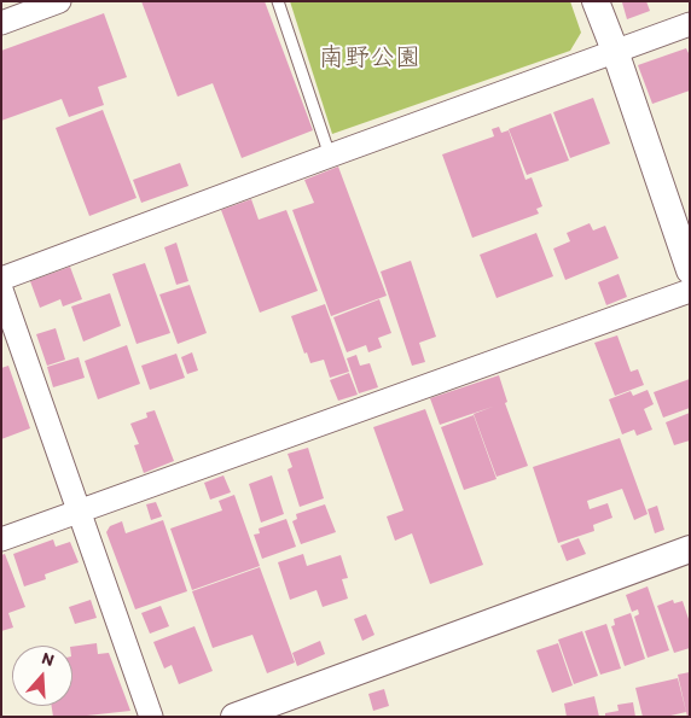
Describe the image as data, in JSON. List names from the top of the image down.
{
  "parks": ["南野公園"],
  "north": "top"
}
